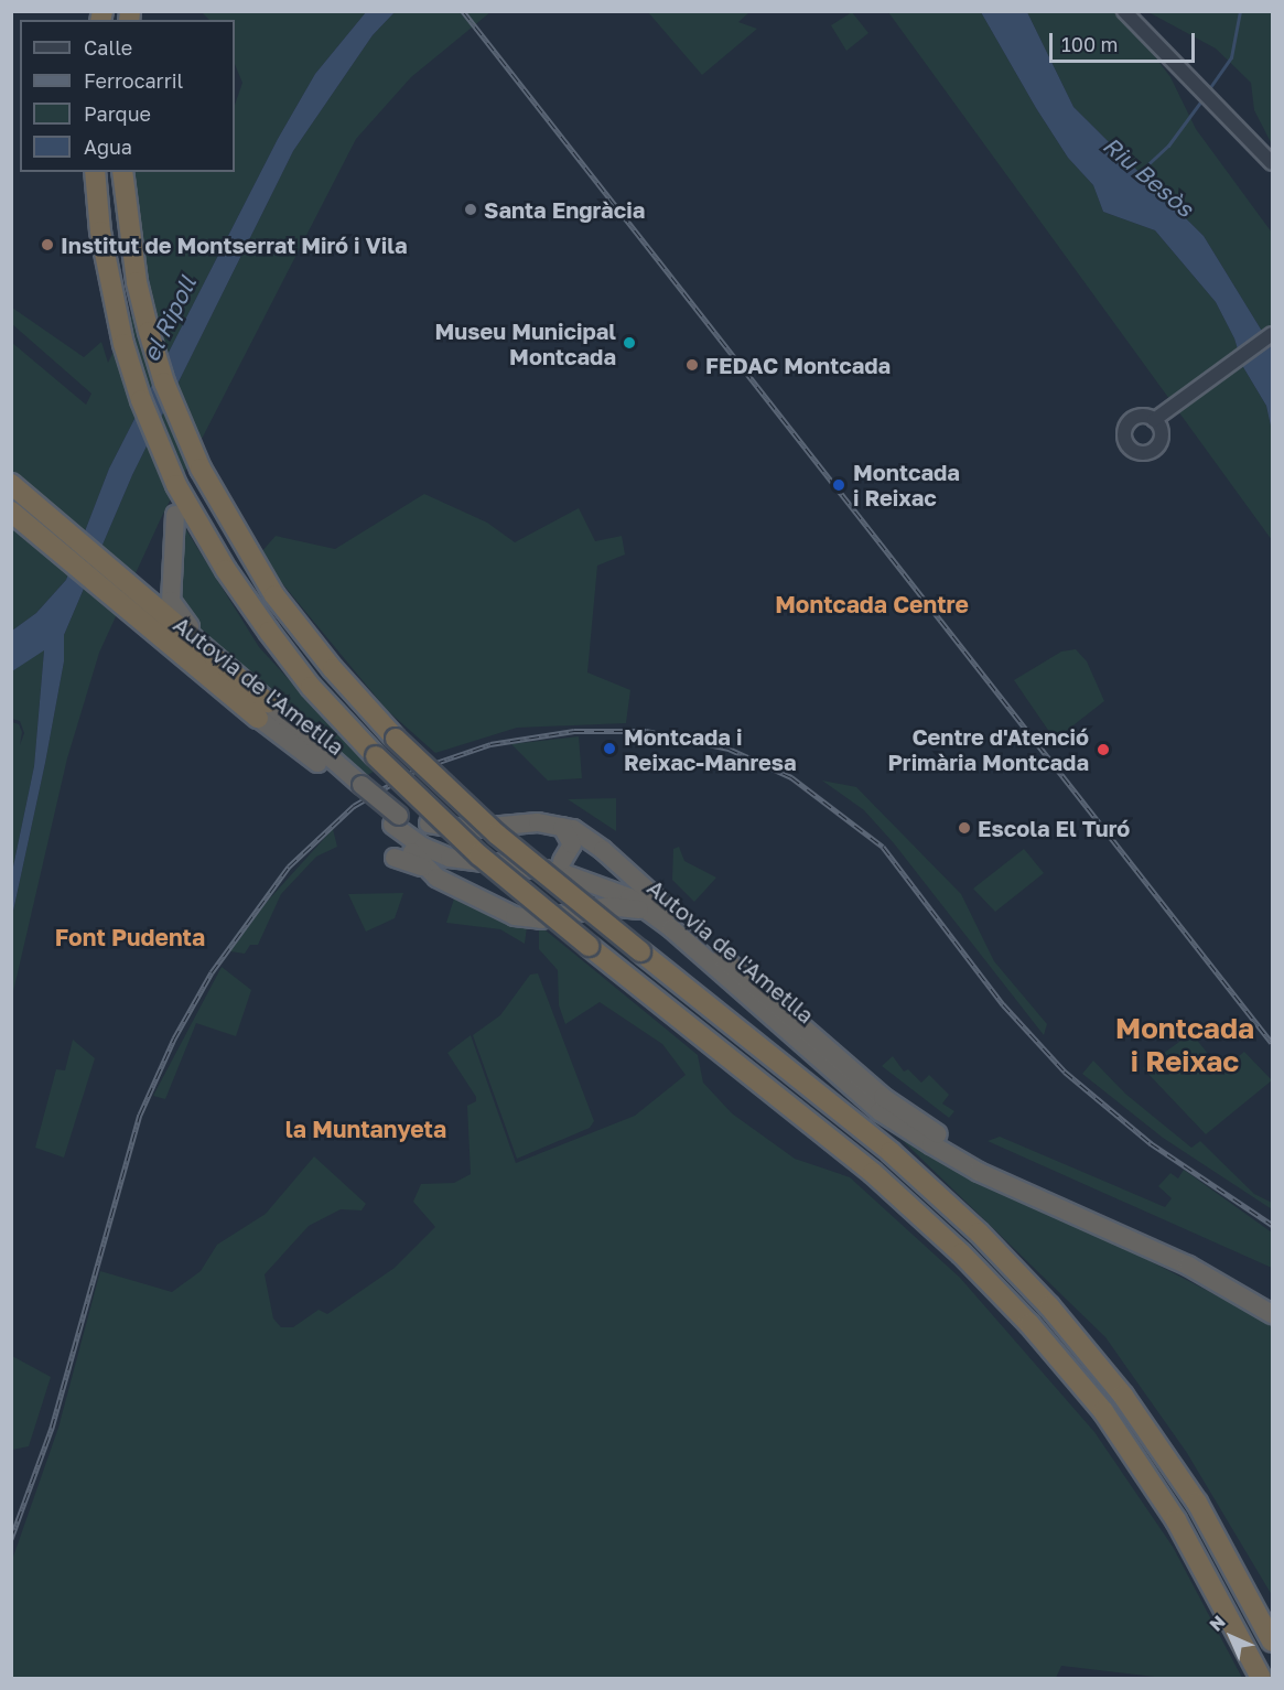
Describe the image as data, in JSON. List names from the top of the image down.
{
  "streets": {
    "highway": ["Autovia de l'Ametlla"]
  },
  "districts": [
    "Montcada Centre",
    "Font Pudenta",
    "Montcada i Reixac",
    "la Muntanyeta"
  ],
  "water": ["Riu Besòs", "el Ripoll"],
  "places": [
    "Santa Engràcia",
    "Institut de Montserrat Miró i Vila",
    "Museu Municipal Montcada",
    "FEDAC Montcada",
    "Montcada i Reixac",
    "Montcada i Reixac-Manresa",
    "Centre d'Atenció Primària Montcada",
    "Escola El Turó"
  ],
  "legend": [
    "Calle",
    "Ferrocarril",
    "Parque",
    "Agua"
  ],
  "scale_bar": "100 m",
  "north": "top left"
}
